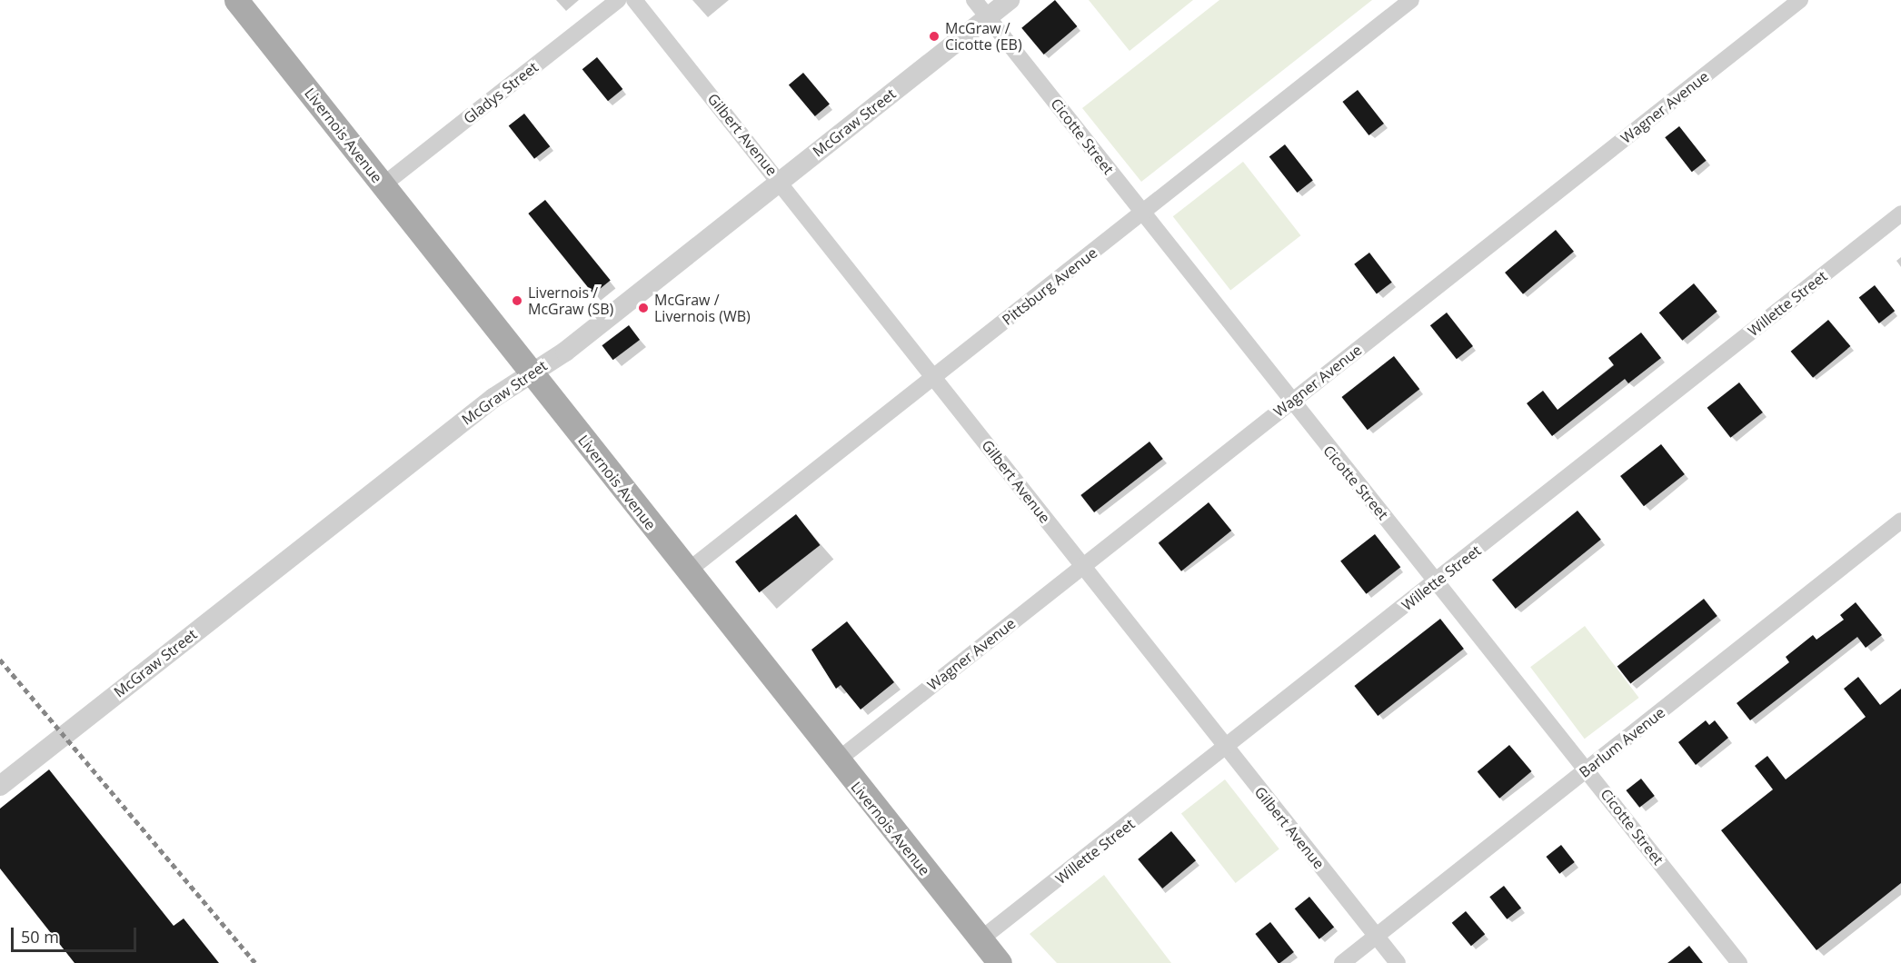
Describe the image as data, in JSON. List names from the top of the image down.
{
  "streets": {
    "main road": ["Livernois Avenue"],
    "street": [
      "Gladys Street",
      "Wagner Avenue",
      "McGraw Street",
      "Gilbert Avenue",
      "Cicotte Street",
      "Pittsburg Avenue",
      "Willette Street",
      "Barlum Avenue"
    ]
  },
  "crossings": [
    ["Gladys Street", "Livernois Avenue"],
    ["Wagner Avenue", "Gilbert Avenue"],
    ["Wagner Avenue", "Livernois Avenue"],
    ["Wagner Avenue", "Cicotte Street"],
    ["McGraw Street", "Gilbert Avenue"],
    ["McGraw Street", "Livernois Avenue"],
    ["McGraw Street", "Cicotte Street"],
    ["Gilbert Avenue", "Pittsburg Avenue"],
    ["Gilbert Avenue", "Willette Street"],
    ["Gilbert Avenue", "Barlum Avenue"],
    ["Livernois Avenue", "Pittsburg Avenue"],
    ["Livernois Avenue", "Willette Street"],
    ["Cicotte Street", "Pittsburg Avenue"],
    ["Cicotte Street", "Willette Street"],
    ["Cicotte Street", "Barlum Avenue"]
  ],
  "places": ["McGraw / Cicotte (EB)", "Livernois / McGraw (SB)", "McGraw / Livernois (WB)"],
  "scale_bar": "50 m"
}
